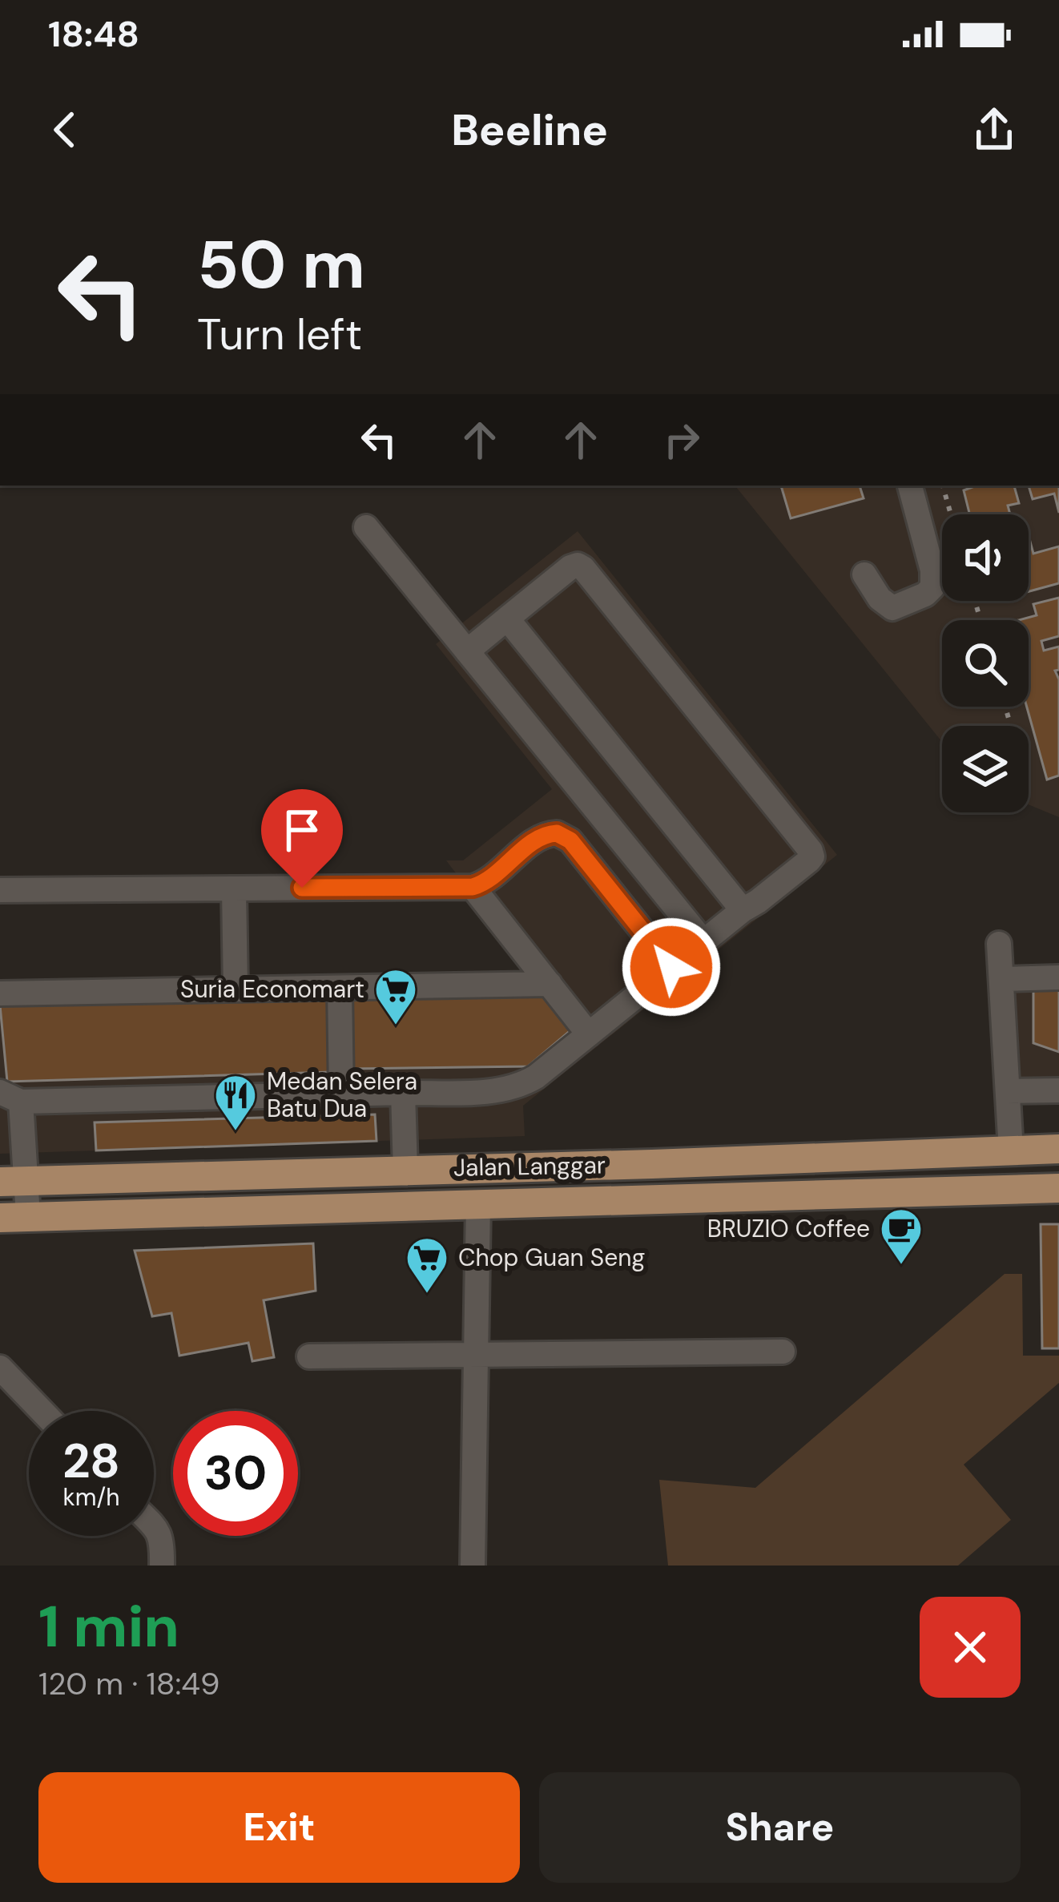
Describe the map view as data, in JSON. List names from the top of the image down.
{
  "streets": {
    "main road": ["Jalan Langgar"]
  },
  "places": {
    "supermarket": ["Suria Economart", "Chop Guan Seng"],
    "restaurant": ["Medan Selera Batu Dua"],
    "cafe": ["BRUZIO Coffee"]
  },
  "page": {
    "status": "18:48",
    "header": "Beeline",
    "turn": ["50 m", "Turn left"],
    "speed": "28 km/h",
    "limit": "30",
    "heading": ["1 min", "120 m · 18:49"],
    "buttons": ["Exit", "Share"]
  }
}
